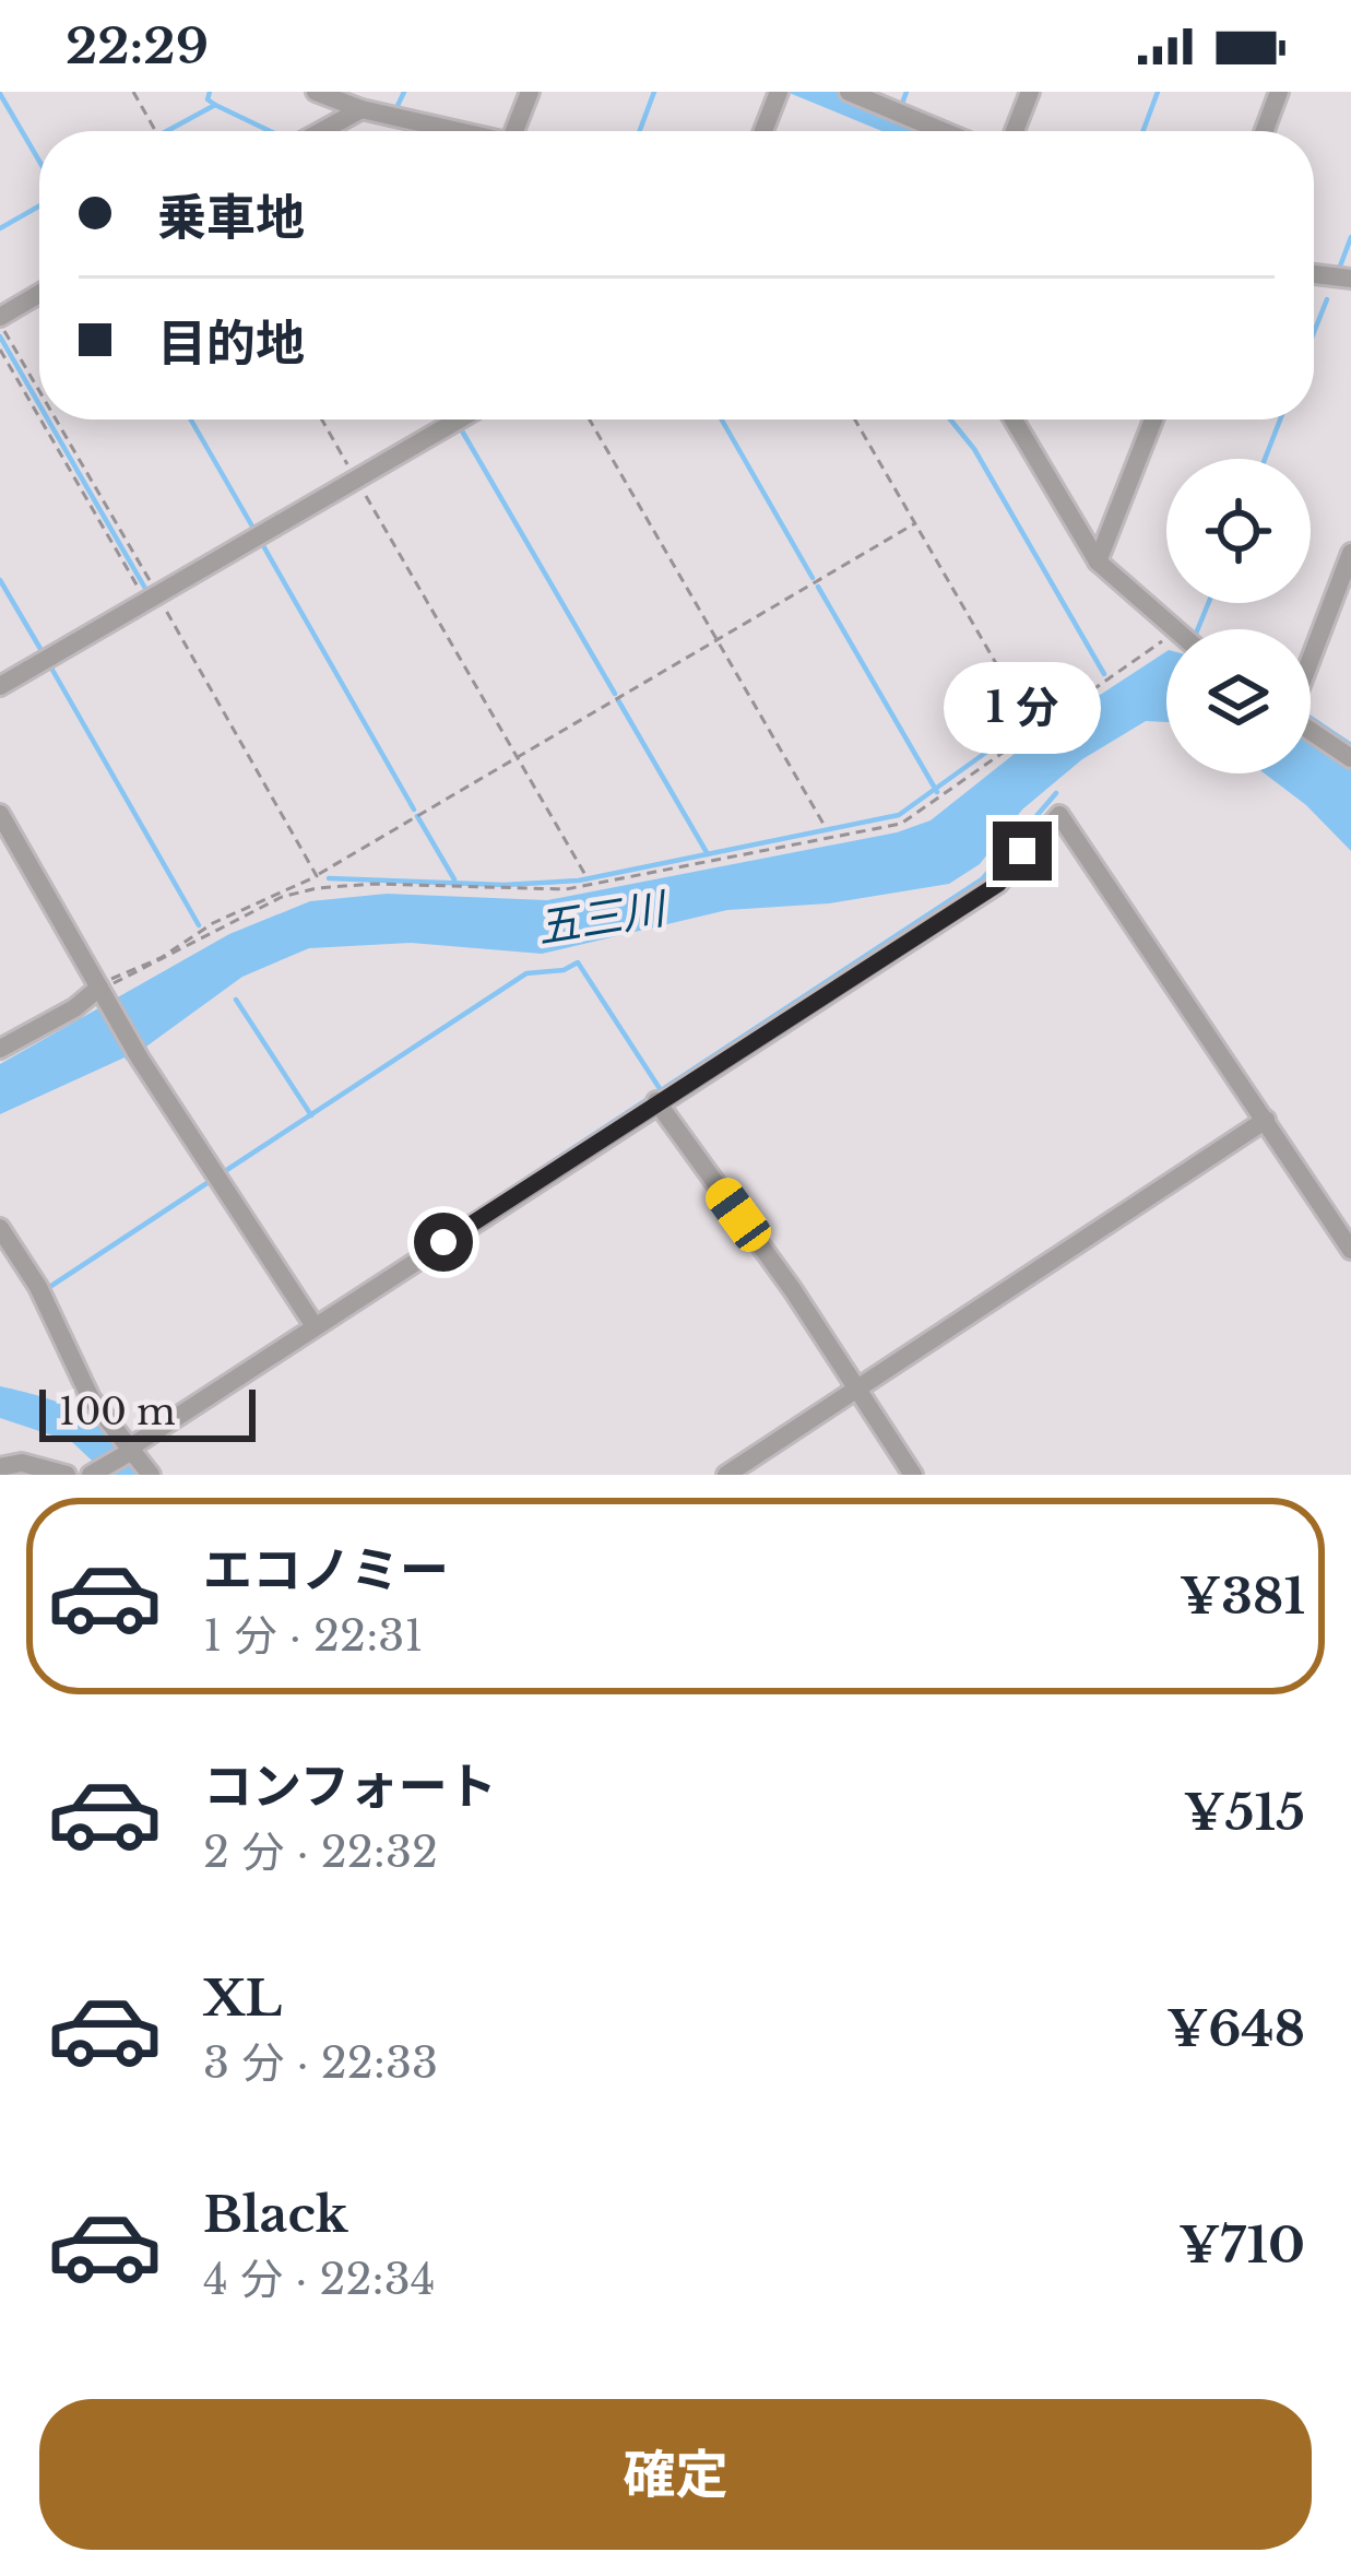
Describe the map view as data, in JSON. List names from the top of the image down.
{
  "water": ["五三川"],
  "scale_bar": "100 m",
  "page": {
    "status": "22:29",
    "banner": ["乗車地", "目的地"],
    "bubble": "1 分",
    "scale": "100 m",
    "list": [
      {
        "name": "エコノミー",
        "note": "1 分 · 22:31",
        "value": "¥381"
      },
      {
        "name": "コンフォート",
        "note": "2 分 · 22:32",
        "value": "¥515"
      },
      {
        "name": "XL",
        "note": "3 分 · 22:33",
        "value": "¥648"
      },
      {
        "name": "Black",
        "note": "4 分 · 22:34",
        "value": "¥710"
      }
    ],
    "buttons": "確定"
  }
}
